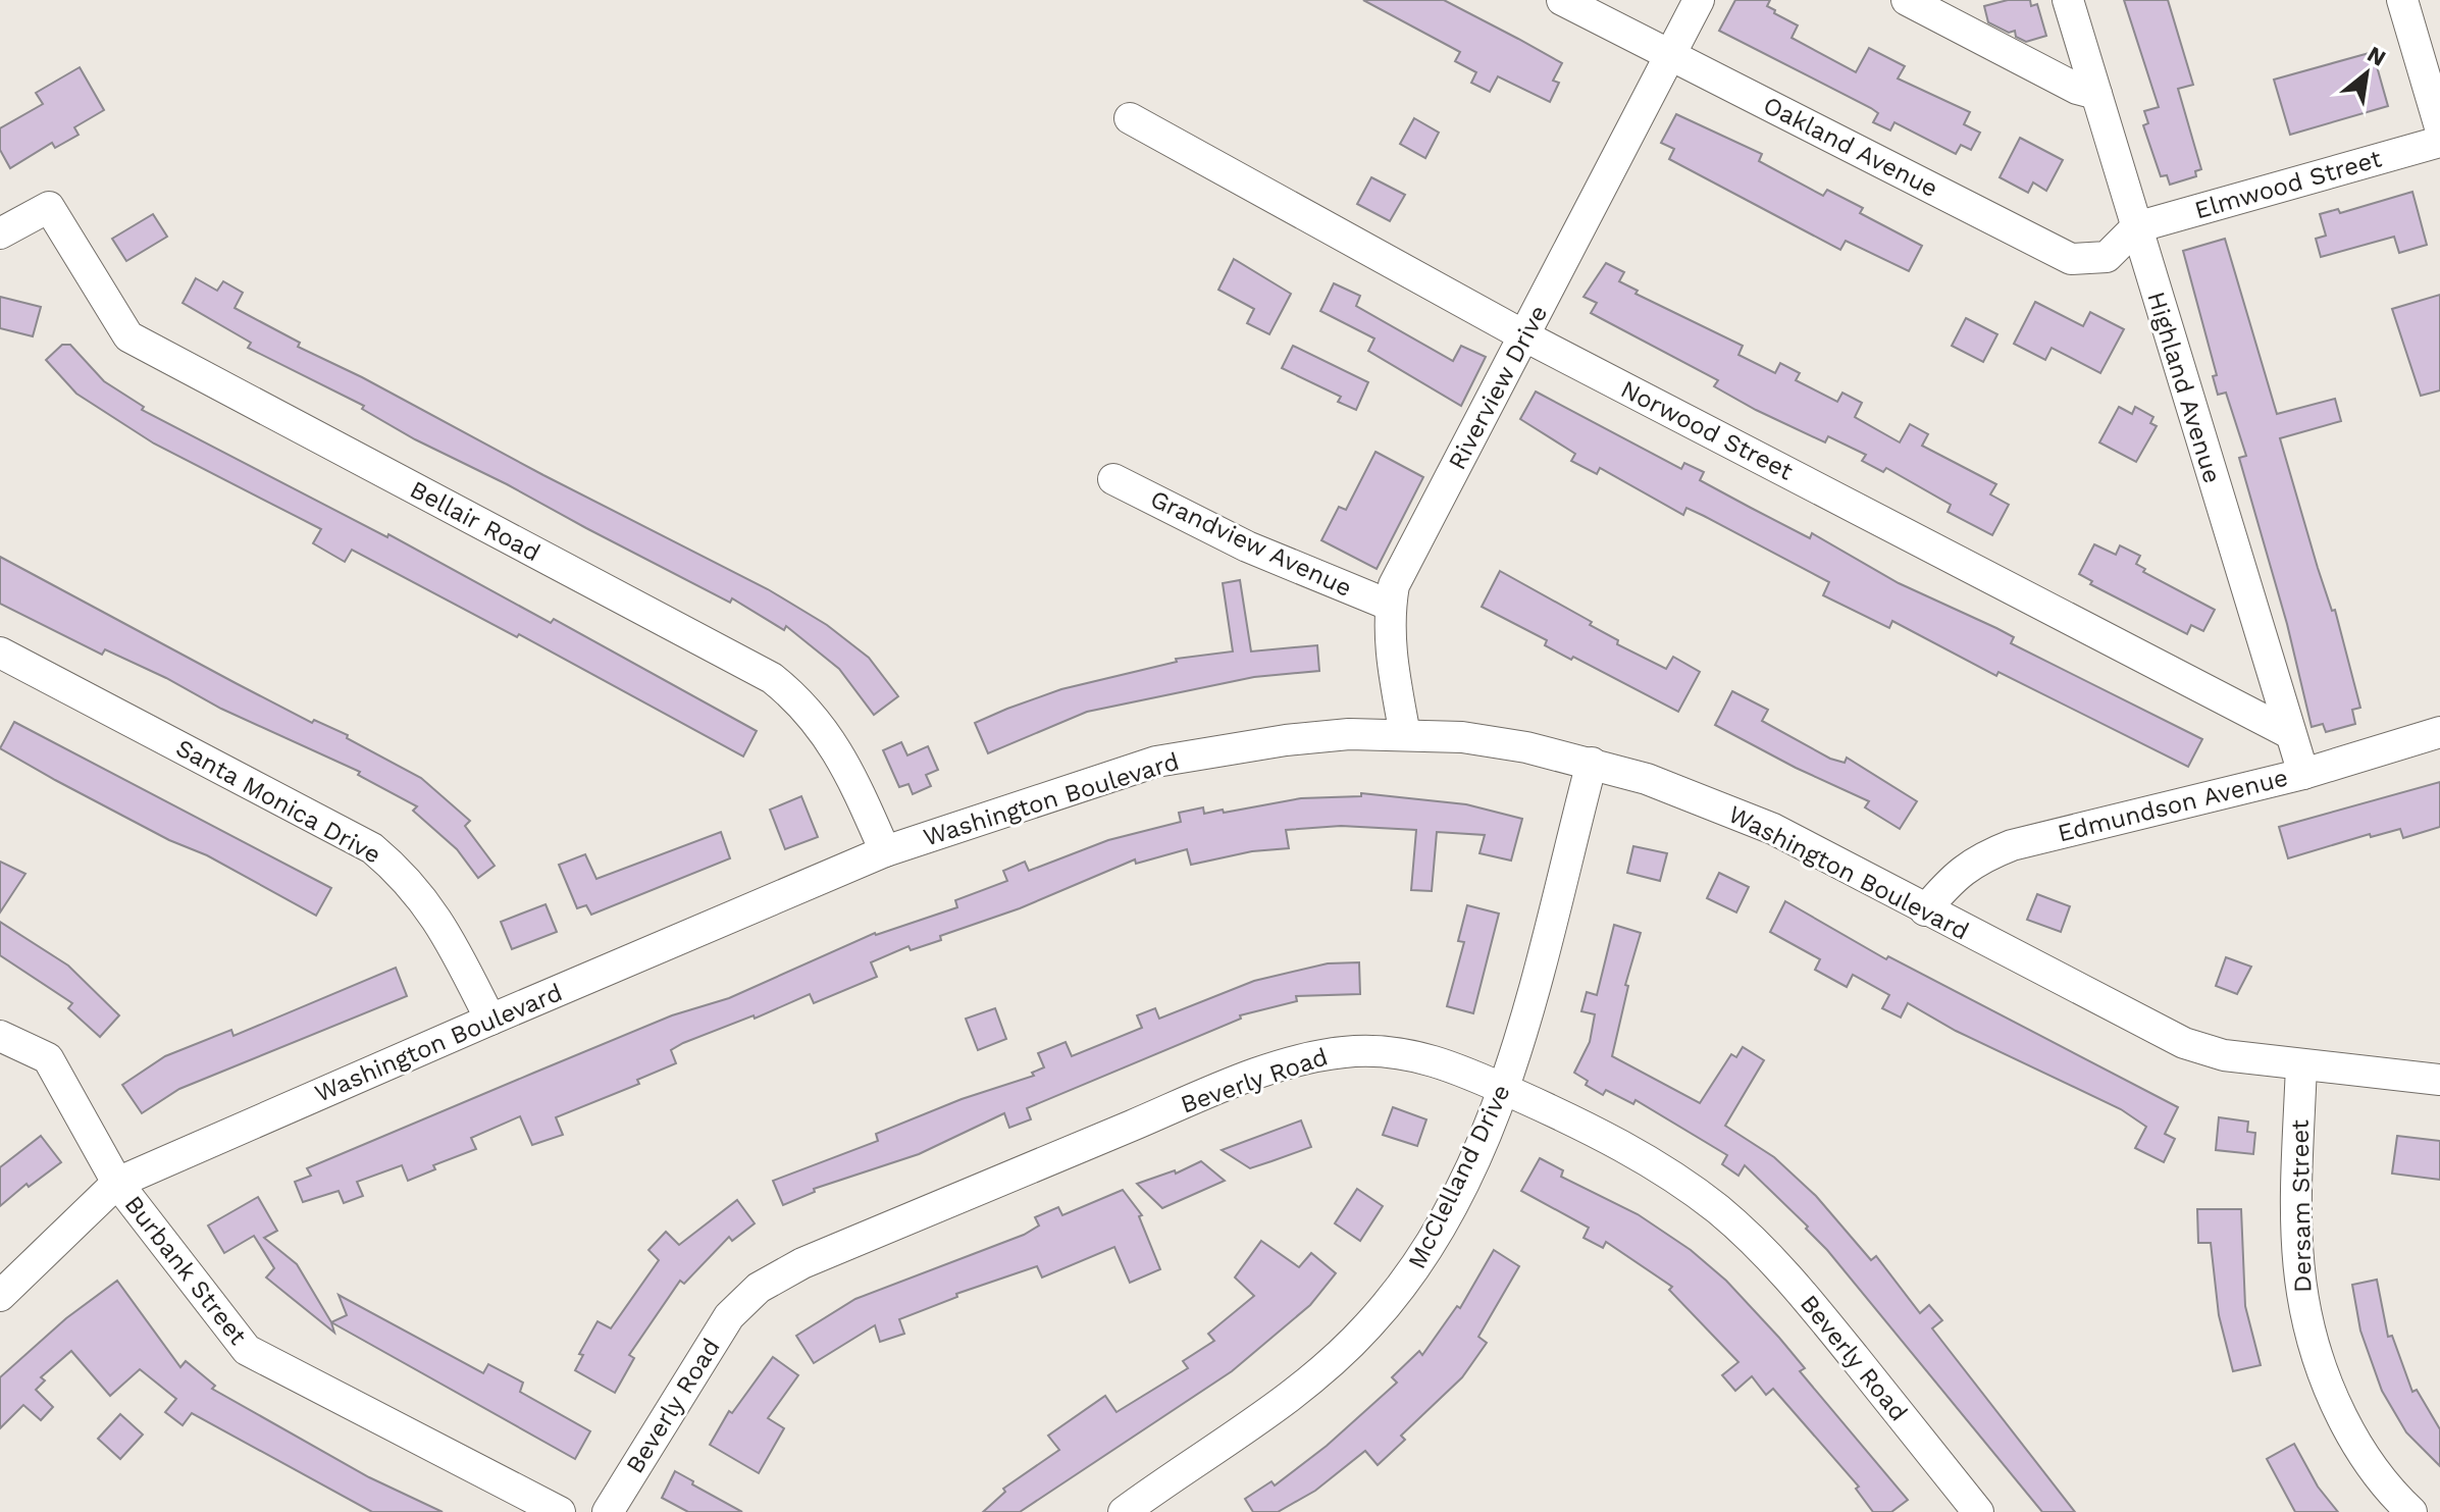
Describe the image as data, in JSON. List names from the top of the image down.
{
  "streets": {
    "street": [
      "Oakland Avenue",
      "Elmwood Street",
      "Riverview Drive",
      "Highland Avenue",
      "Norwood Street",
      "Bellair Road",
      "Grandview Avenue",
      "Washington Boulevard",
      "Santa Monica Drive",
      "Edmundson Avenue",
      "Beverly Road",
      "McClelland Drive",
      "Dersam Street",
      "Burbank Street"
    ]
  },
  "crossings": [
    ["Oakland Avenue", "Elmwood Street"],
    ["Oakland Avenue", "Riverview Drive"],
    ["Oakland Avenue", "Highland Avenue"],
    ["Elmwood Street", "Highland Avenue"],
    ["Riverview Drive", "Norwood Street"],
    ["Riverview Drive", "Grandview Avenue"],
    ["Riverview Drive", "Washington Boulevard"],
    ["Highland Avenue", "Norwood Street"],
    ["Highland Avenue", "Edmundson Avenue"],
    ["Bellair Road", "Washington Boulevard"],
    ["Washington Boulevard", "Santa Monica Drive"],
    ["Washington Boulevard", "Edmundson Avenue"],
    ["Washington Boulevard", "McClelland Drive"],
    ["Washington Boulevard", "Dersam Street"],
    ["Washington Boulevard", "Burbank Street"],
    ["Beverly Road", "McClelland Drive"]
  ],
  "north": "top right"
}
